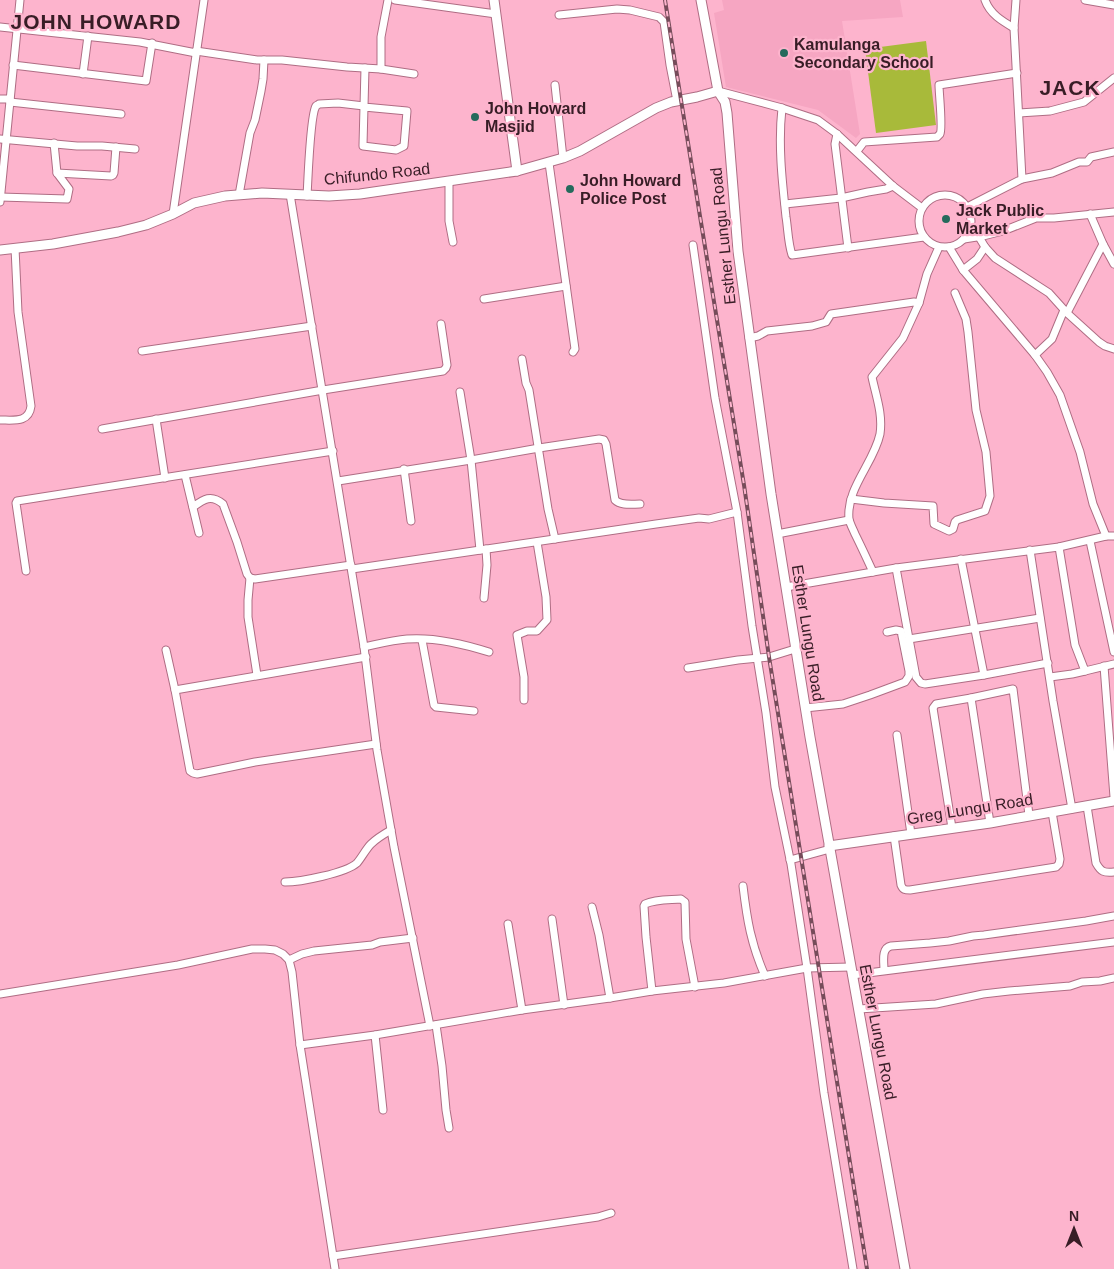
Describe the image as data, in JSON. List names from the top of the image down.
{
  "streets": {
    "street": ["Chifundo Road", "Esther Lungu Road", "Greg Lungu Road"]
  },
  "crossings": [
    ["Chifundo Road", "Esther Lungu Road"],
    ["Esther Lungu Road", "Greg Lungu Road"]
  ],
  "districts": ["JOHN HOWARD", "JACK"],
  "places": [
    "Kamulanga Secondary School",
    "John Howard Masjid",
    "John Howard Police Post",
    "Jack Public Market"
  ],
  "north": "top"
}
